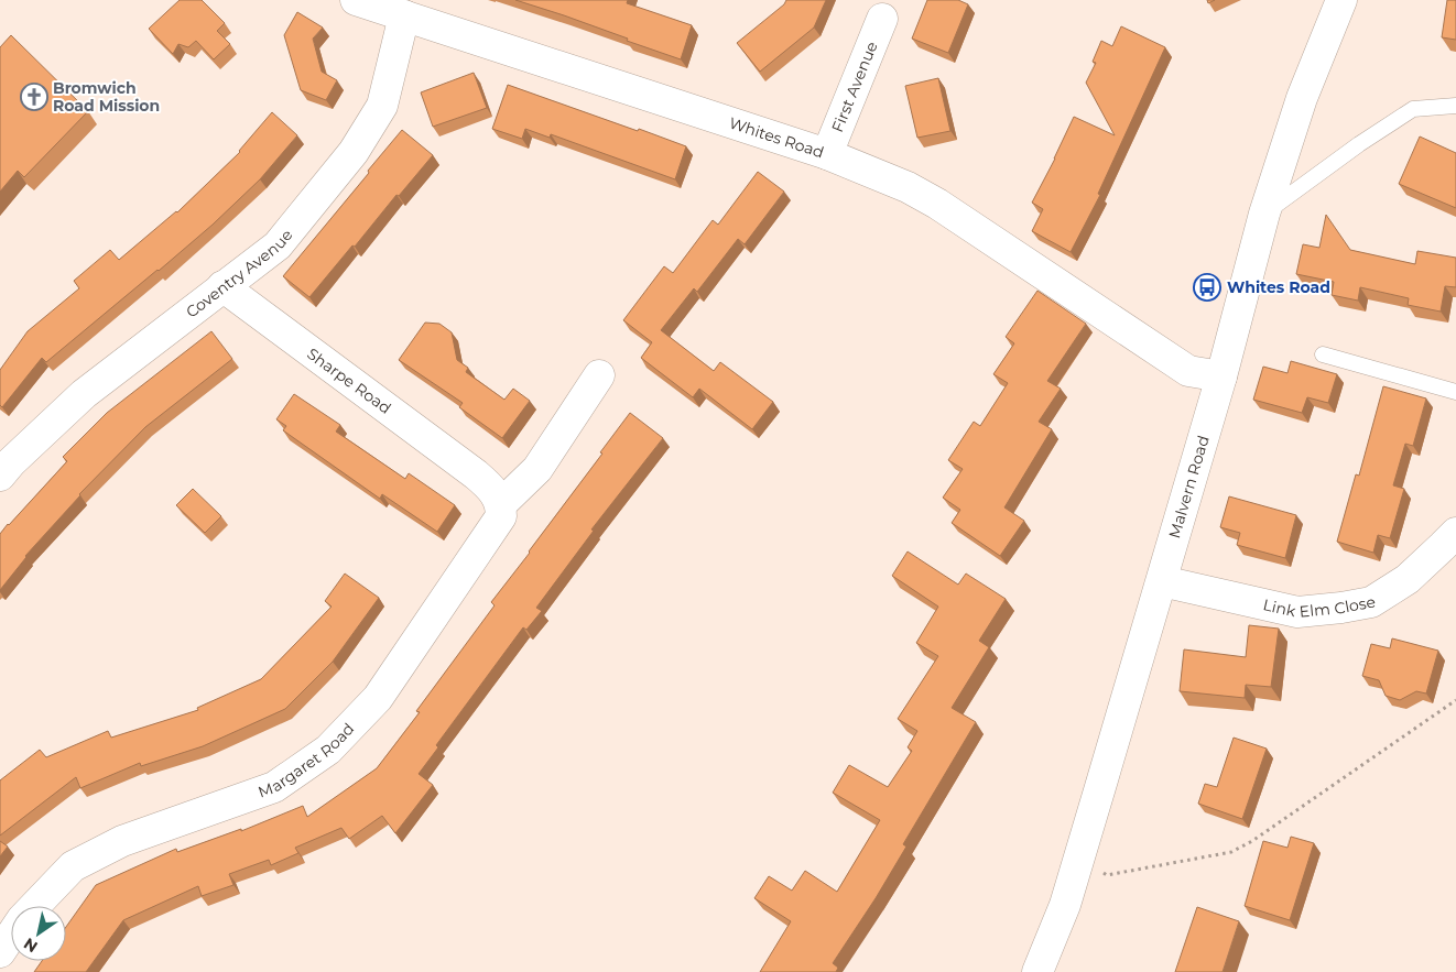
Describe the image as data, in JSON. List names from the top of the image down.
{
  "streets": {
    "street": [
      "First Avenue",
      "Whites Road",
      "Coventry Avenue",
      "Sharpe Road",
      "Malvern Road",
      "Link Elm Close",
      "Margaret Road"
    ]
  },
  "crossings": [
    ["First Avenue", "Whites Road"],
    ["Whites Road", "Coventry Avenue"],
    ["Whites Road", "Malvern Road"],
    ["Coventry Avenue", "Sharpe Road"],
    ["Sharpe Road", "Margaret Road"],
    ["Malvern Road", "Link Elm Close"]
  ],
  "places": {
    "church": ["Bromwich Road Mission"],
    "bus stop": ["Whites Road"]
  },
  "north": "bottom left"
}
